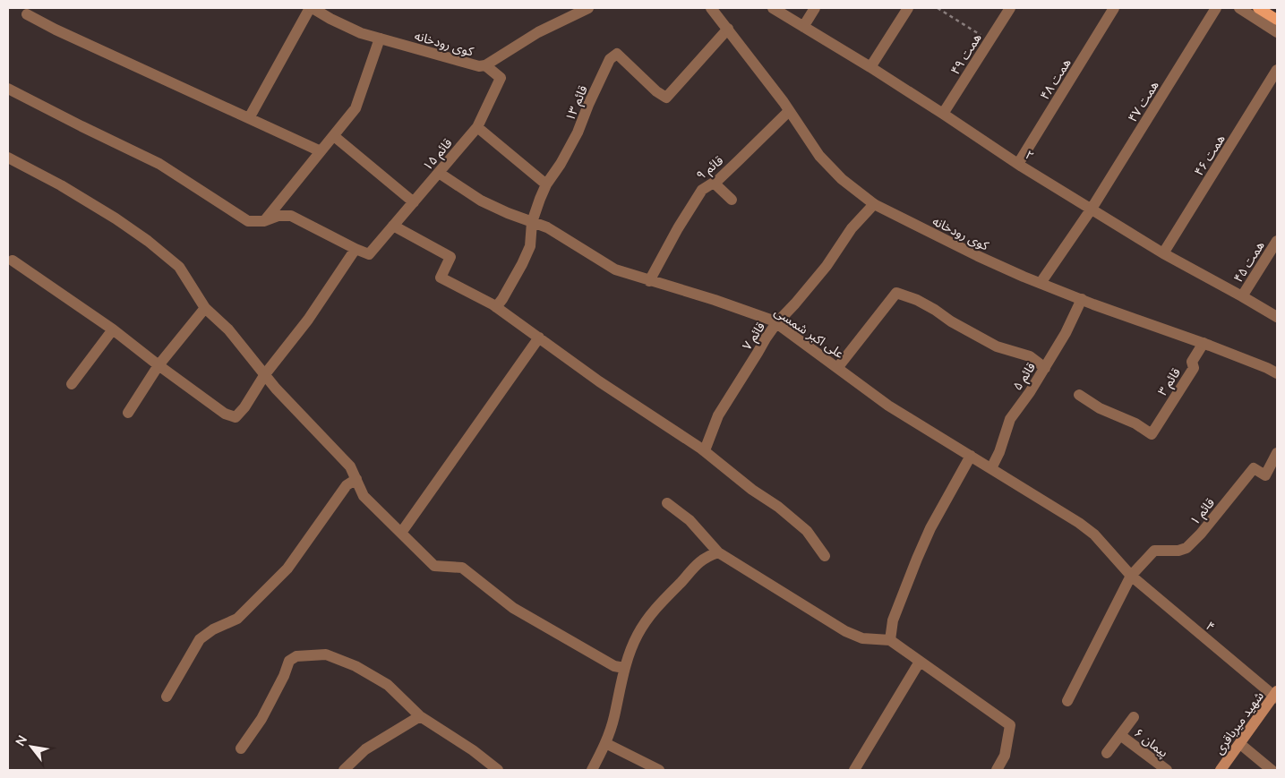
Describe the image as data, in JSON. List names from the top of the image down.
{
  "streets": {
    "main road": ["شهید میرباقری"],
    "street": [
      "کوی رودخانه",
      "همت ۴۹",
      "همت ۴۸",
      "همت ۴۷",
      "قائم ۱۳",
      "قائم ۱۵",
      "۲",
      "همت ۴۶",
      "قائم ۹",
      "همت ۴۵",
      "علی اکبر شمسی",
      "قائم ۷",
      "قائم ۵",
      "قائم ۳",
      "قائم ۱",
      "۴",
      "پیمان ۶"
    ]
  },
  "crossings": [
    ["کوی رودخانه", "همت ۴۷"],
    ["کوی رودخانه", "قائم ۱۳"],
    ["کوی رودخانه", "قائم ۱۵"],
    ["کوی رودخانه", "قائم ۹"],
    ["کوی رودخانه", "قائم ۷"],
    ["کوی رودخانه", "قائم ۵"],
    ["کوی رودخانه", "قائم ۳"],
    ["همت ۴۹", "۲"],
    ["همت ۴۸", "۲"],
    ["همت ۴۷", "۲"],
    ["قائم ۱۳", "علی اکبر شمسی"],
    ["قائم ۱۵", "علی اکبر شمسی"],
    ["۲", "همت ۴۶"],
    ["۲", "همت ۴۵"],
    ["قائم ۹", "علی اکبر شمسی"],
    ["علی اکبر شمسی", "قائم ۷"],
    ["علی اکبر شمسی", "قائم ۵"],
    ["علی اکبر شمسی", "قائم ۱"],
    ["علی اکبر شمسی", "۴"],
    ["قائم ۱", "۴"],
    ["۴", "شهید میرباقری"]
  ],
  "north": "top left"
}
